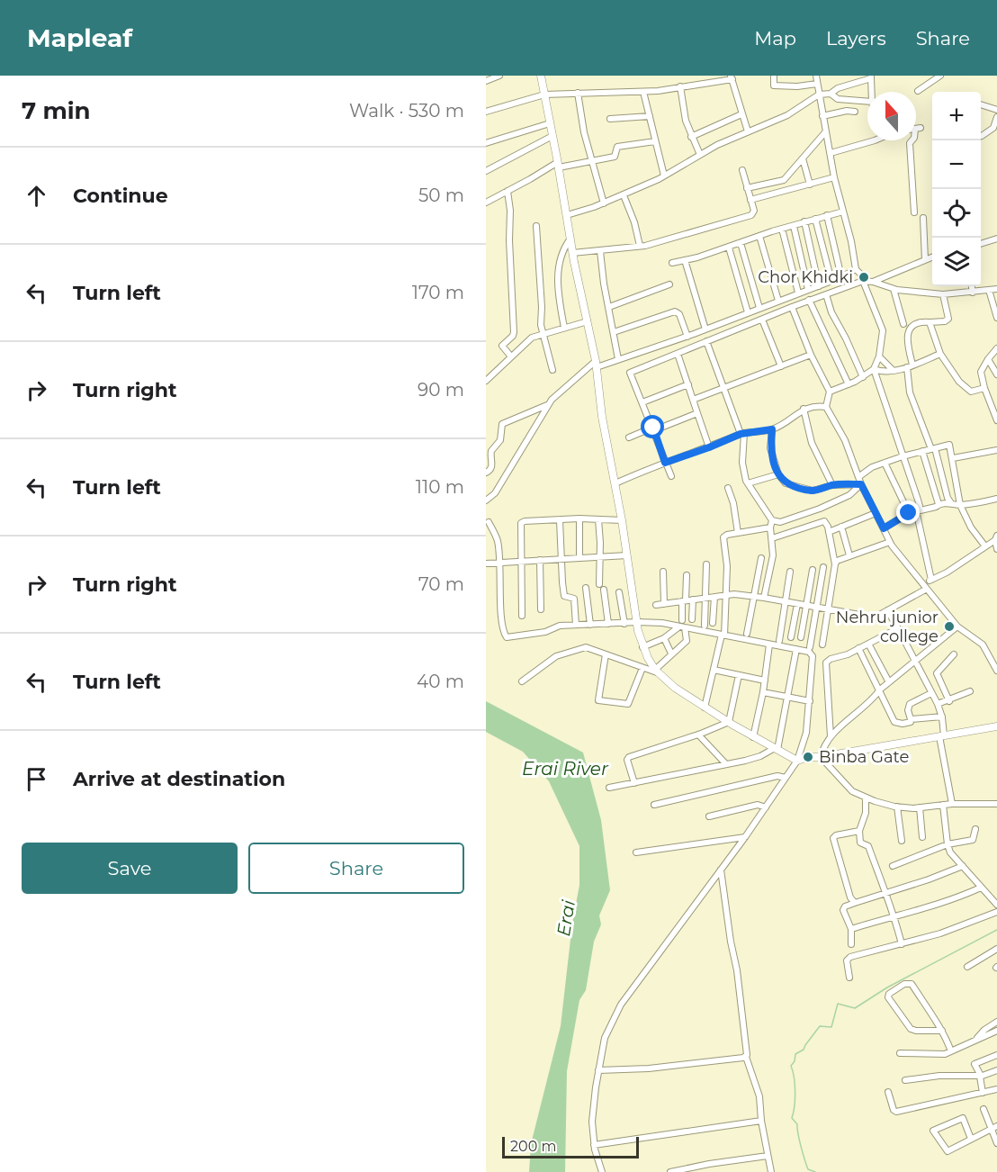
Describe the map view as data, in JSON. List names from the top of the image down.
{
  "water": ["Erai River", "Erai"],
  "places": ["Chor Khidki", "Nehru junior college", "Binba Gate"],
  "scale_bar": "200 m",
  "north": "top",
  "page": {
    "header": "Mapleaf",
    "nav": ["Map", "Layers", "Share"],
    "heading": ["7 min", "Walk · 530 m"],
    "map_buttons": ["+", "−"],
    "list": [
      ["Continue", "50 m"],
      ["Turn left", "170 m"],
      ["Turn right", "90 m"],
      ["Turn left", "110 m"],
      ["Turn right", "70 m"],
      ["Turn left", "40 m"],
      "Arrive at destination"
    ],
    "buttons": ["Save", "Share"],
    "scale": "200 m"
  }
}
